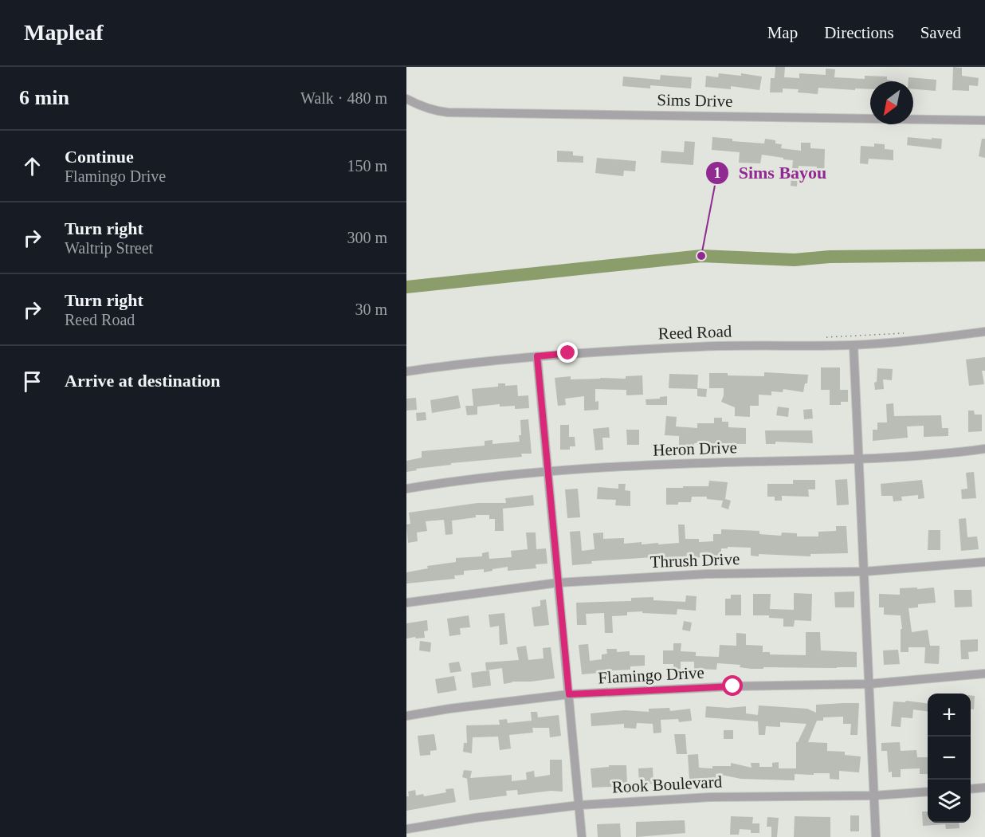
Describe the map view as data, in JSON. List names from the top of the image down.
{
  "streets": {
    "street": [
      "Sims Drive",
      "Reed Road",
      "Heron Drive",
      "Thrush Drive",
      "Flamingo Drive",
      "Rook Boulevard"
    ]
  },
  "places": ["Sims Bayou"],
  "north": "bottom left",
  "page": {
    "header": "Mapleaf",
    "nav": ["Map", "Directions", "Saved"],
    "heading": ["6 min", "Walk · 480 m"],
    "list": [
      ["Continue", "Flamingo Drive", "150 m"],
      ["Turn right", "Waltrip Street", "300 m"],
      ["Turn right", "Reed Road", "30 m"],
      "Arrive at destination"
    ],
    "map_buttons": ["+", "−"]
  }
}
